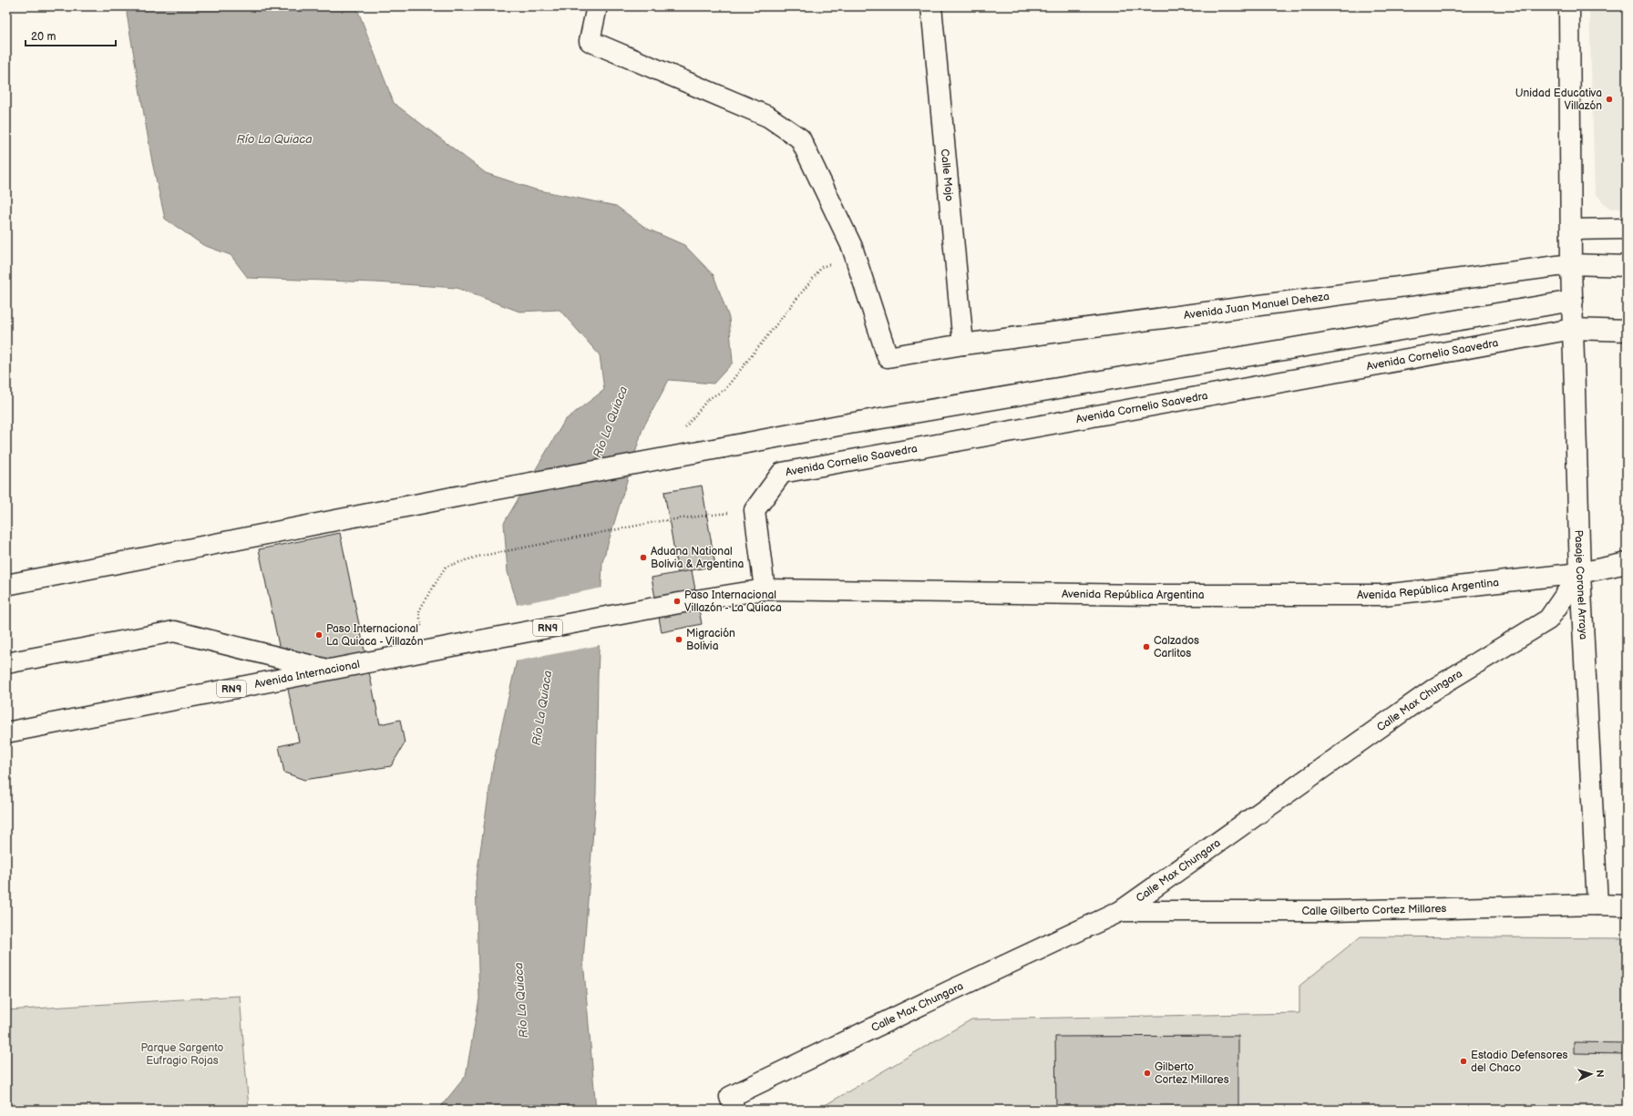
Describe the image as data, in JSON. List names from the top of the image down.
{
  "streets": {
    "main road": [
      "Calle Mojo",
      "Avenida Juan Manuel Deheza",
      "Avenida Cornelio Saavedra",
      "Pasaje Coronel Arraya",
      "Avenida República Argentina",
      "RN9",
      "Avenida Internacional",
      "Calle Max Chungara",
      "Calle Gilberto Cortez Millares"
    ]
  },
  "crossings": [
    ["Calle Mojo", "Avenida Juan Manuel Deheza"],
    ["Avenida Juan Manuel Deheza", "Pasaje Coronel Arraya"],
    ["Avenida Cornelio Saavedra", "Pasaje Coronel Arraya"],
    ["Pasaje Coronel Arraya", "Avenida República Argentina"],
    ["Pasaje Coronel Arraya", "Calle Max Chungara"],
    ["Pasaje Coronel Arraya", "Calle Gilberto Cortez Millares"],
    ["Avenida República Argentina", "Avenida Internacional"],
    ["Avenida República Argentina", "Calle Max Chungara"],
    ["Calle Max Chungara", "Calle Gilberto Cortez Millares"]
  ],
  "water": ["Río La Quiaca"],
  "parks": ["Parque Sargento Eufragio Rojas"],
  "places": [
    "Unidad Educativa Villazón",
    "Aduana National Bolivia & Argentina",
    "Paso Internacional Villazón - La Quiaca",
    "Paso Internacional La Quiaca - Villazón",
    "Migración Bolivia",
    "Calzados Carlitos",
    "Estadio Defensores del Chaco",
    "Gilberto Cortez Millares"
  ],
  "scale_bar": "20 m",
  "north": "right"
}
